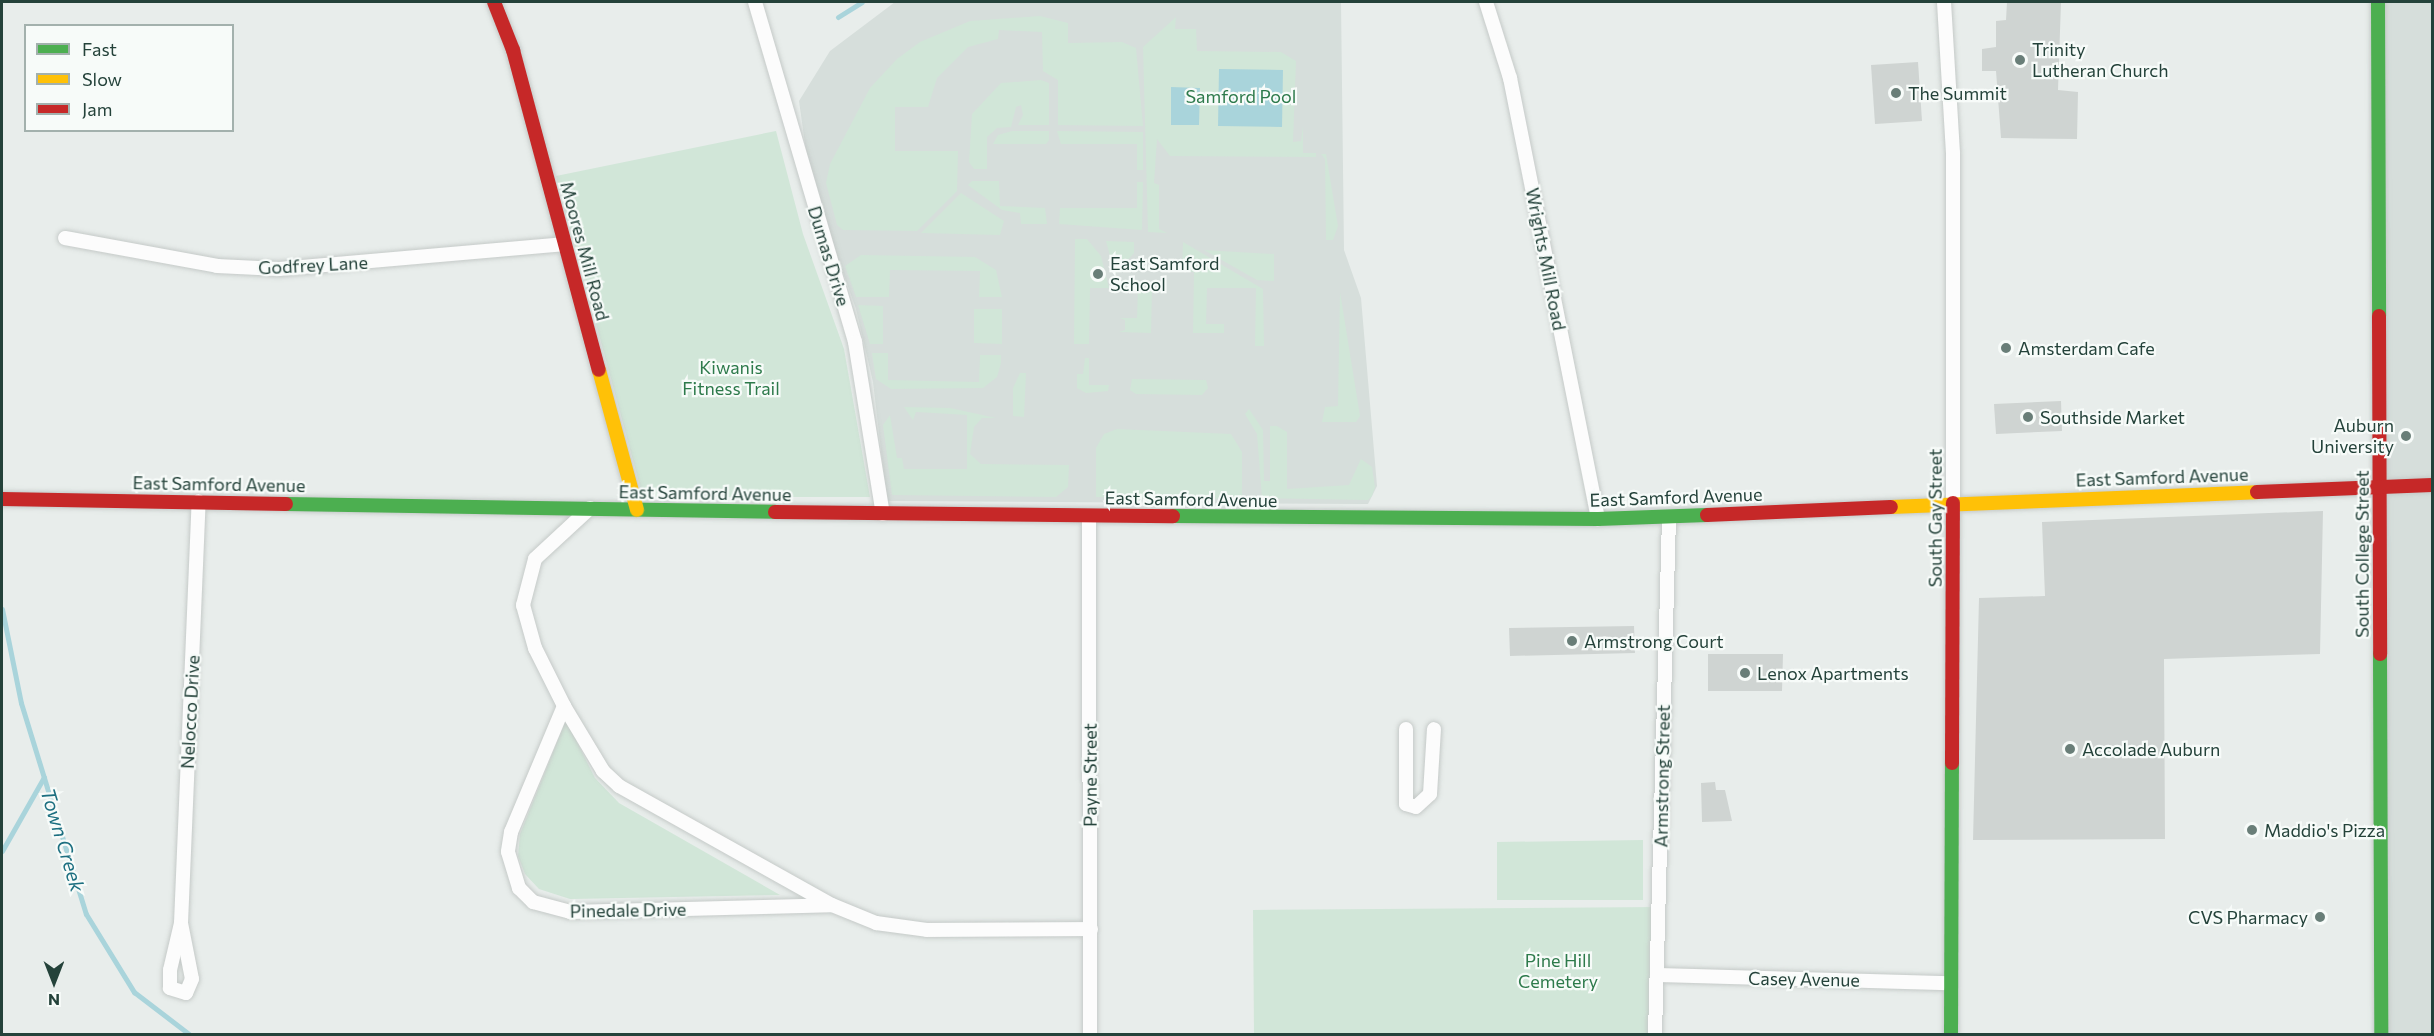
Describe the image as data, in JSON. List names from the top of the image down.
{
  "streets": {
    "street": [
      "Moores Mill Road",
      "Dumas Drive",
      "Wrights Mill Road",
      "Godfrey Lane",
      "East Samford Avenue",
      "South Gay Street",
      "South College Street",
      "Nelocco Drive",
      "Payne Street",
      "Armstrong Street",
      "Pinedale Drive",
      "Casey Avenue"
    ]
  },
  "crossings": [
    ["Moores Mill Road", "Godfrey Lane"],
    ["Moores Mill Road", "East Samford Avenue"],
    ["Dumas Drive", "East Samford Avenue"],
    ["Wrights Mill Road", "East Samford Avenue"],
    ["East Samford Avenue", "South Gay Street"],
    ["East Samford Avenue", "South College Street"],
    ["East Samford Avenue", "Nelocco Drive"],
    ["East Samford Avenue", "Payne Street"],
    ["East Samford Avenue", "Armstrong Street"],
    ["East Samford Avenue", "Pinedale Drive"],
    ["South Gay Street", "Casey Avenue"],
    ["Payne Street", "Pinedale Drive"],
    ["Armstrong Street", "Casey Avenue"]
  ],
  "water": ["Town Creek"],
  "parks": ["Samford Pool", "Kiwanis Fitness Trail", "Pine Hill Cemetery"],
  "places": [
    "Trinity Lutheran Church",
    "The Summit",
    "East Samford School",
    "Amsterdam Cafe",
    "Southside Market",
    "Auburn University",
    "Armstrong Court",
    "Lenox Apartments",
    "Accolade Auburn",
    "Maddio's Pizza",
    "CVS Pharmacy"
  ],
  "legend": ["Fast", "Slow", "Jam"],
  "north": "bottom"
}
